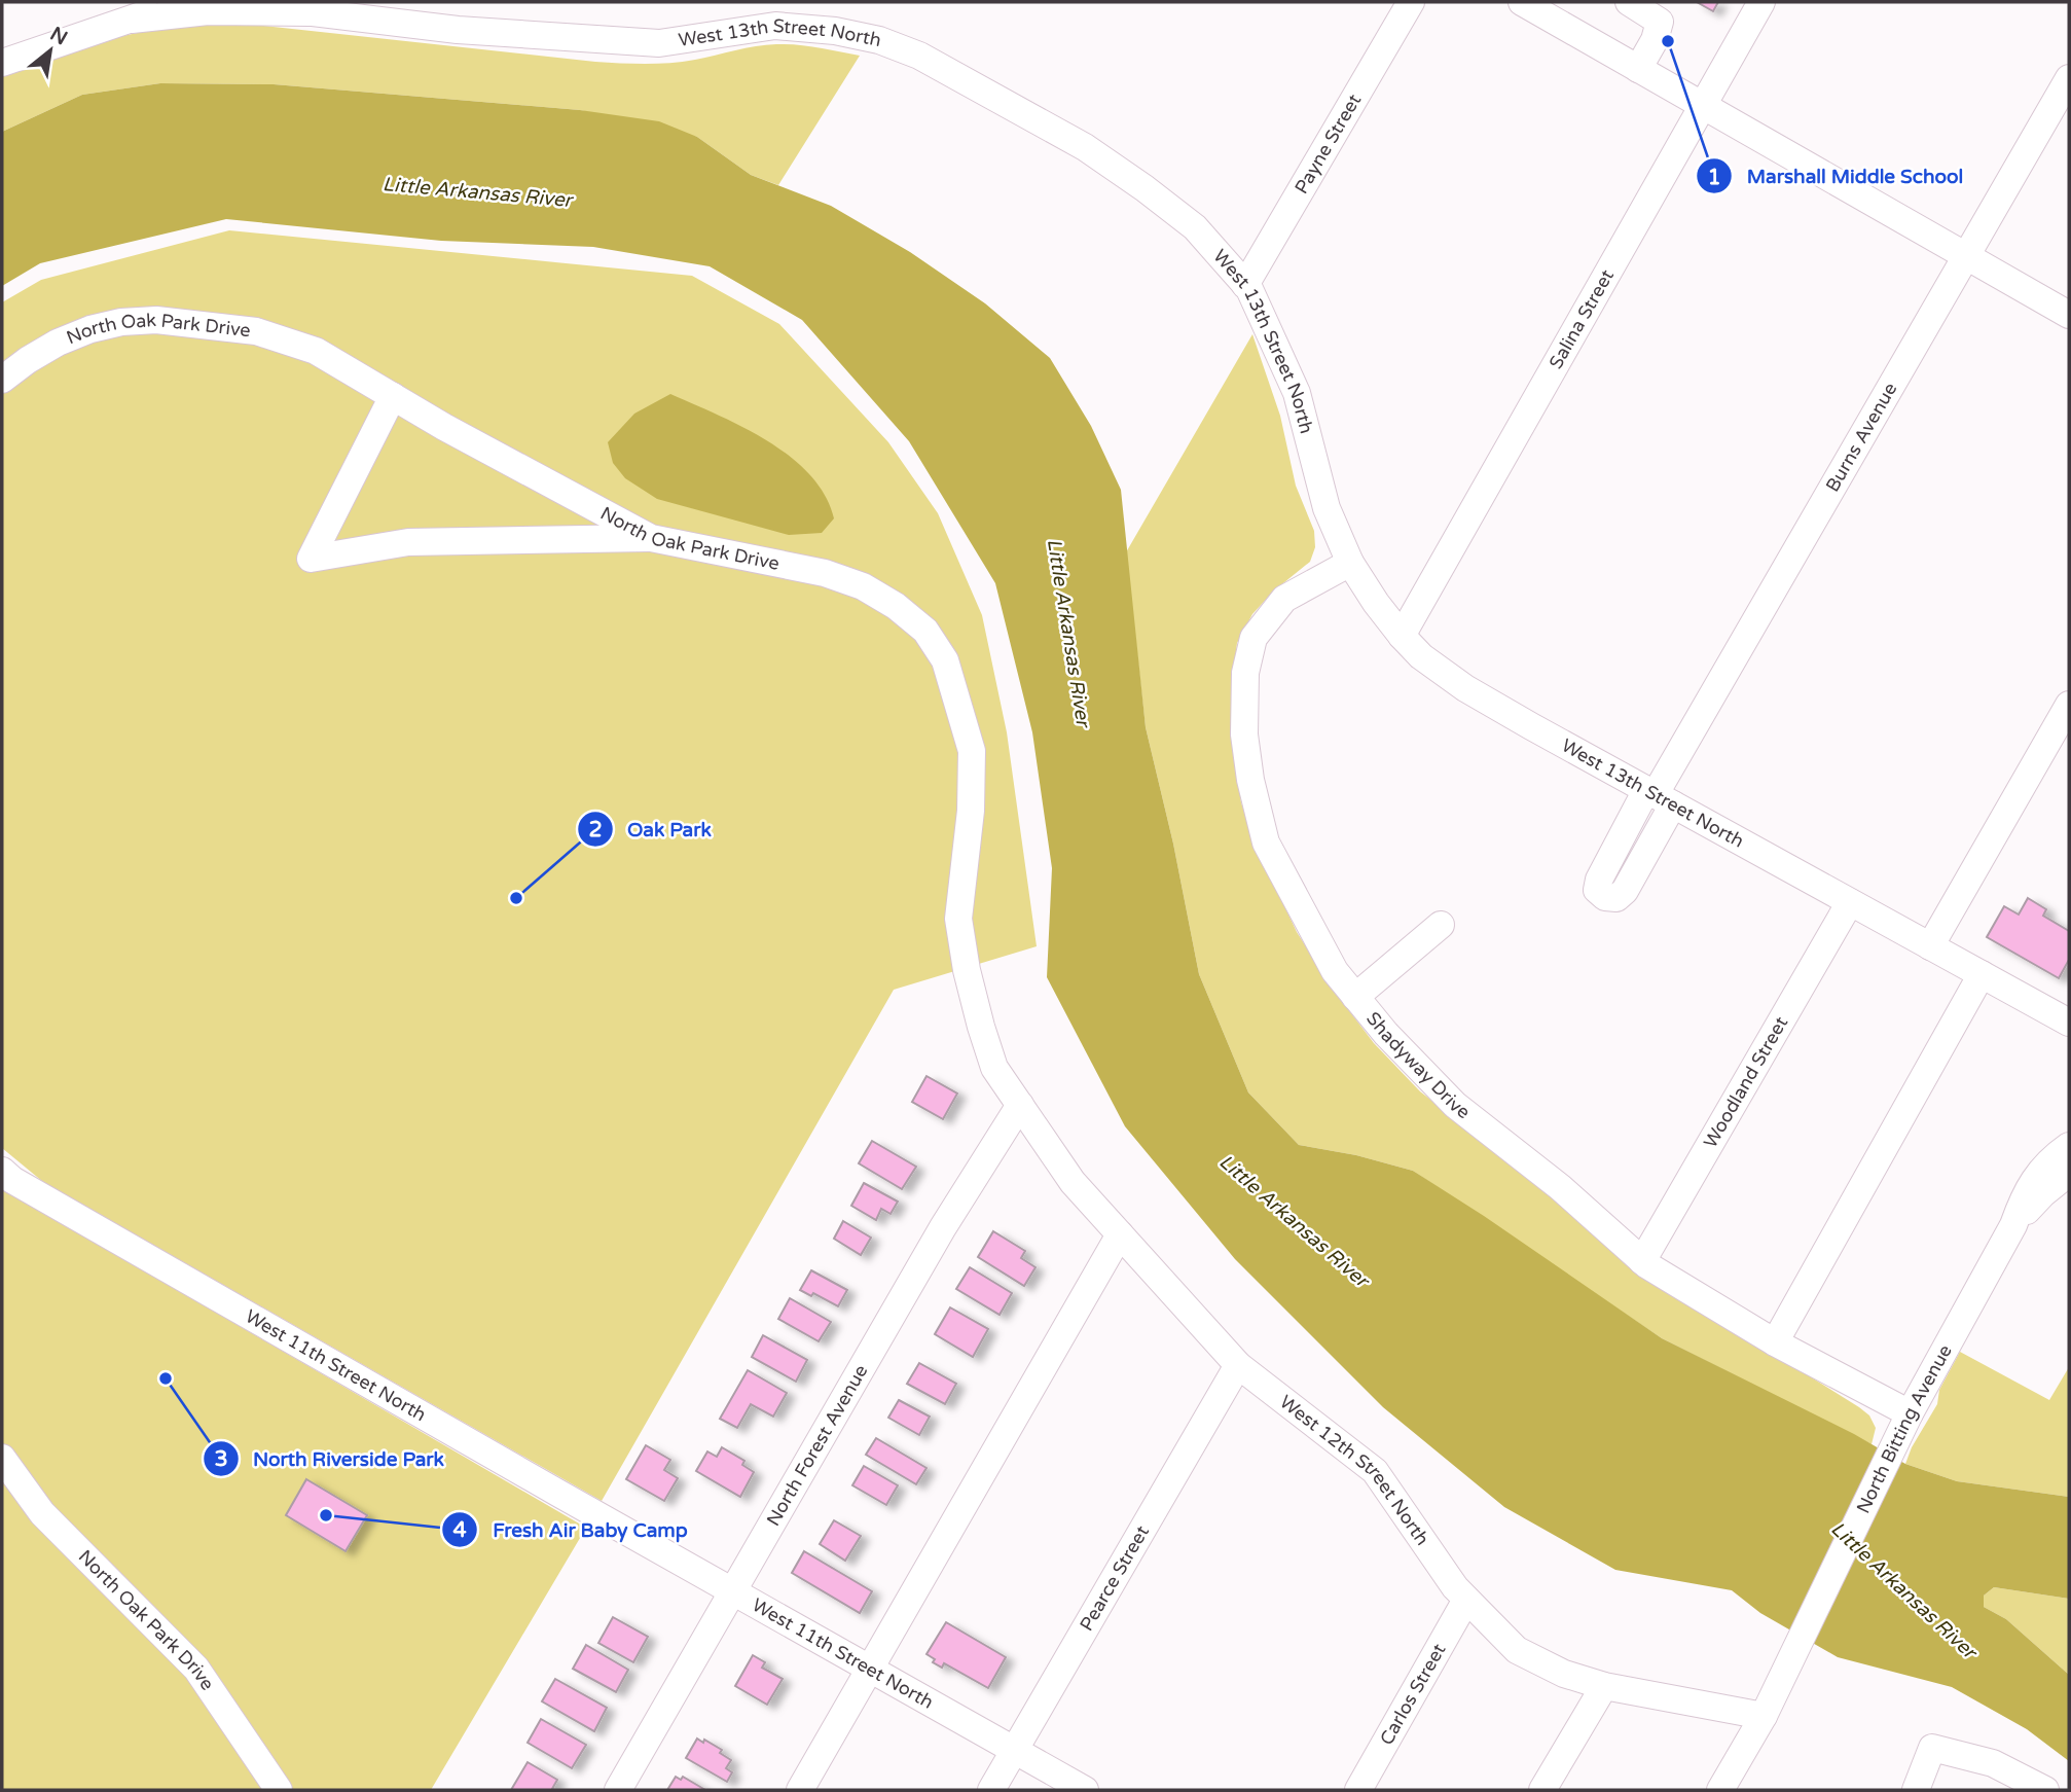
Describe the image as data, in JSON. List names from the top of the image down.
{
  "streets": {
    "street": [
      "West 13th Street North",
      "Payne Street",
      "Salina Street",
      "North Oak Park Drive",
      "Burns Avenue",
      "Shadyway Drive",
      "Woodland Street",
      "West 11th Street North",
      "North Bitting Avenue",
      "North Forest Avenue",
      "West 12th Street North",
      "Pearce Street",
      "Carlos Street"
    ]
  },
  "crossings": [
    ["West 13th Street North", "Payne Street"],
    ["West 13th Street North", "Salina Street"],
    ["West 13th Street North", "Burns Avenue"],
    ["West 13th Street North", "Shadyway Drive"],
    ["West 13th Street North", "Woodland Street"],
    ["North Oak Park Drive", "North Forest Avenue"],
    ["North Oak Park Drive", "West 12th Street North"],
    ["Shadyway Drive", "Woodland Street"],
    ["Shadyway Drive", "North Bitting Avenue"],
    ["West 11th Street North", "North Forest Avenue"],
    ["West 11th Street North", "Pearce Street"],
    ["North Bitting Avenue", "West 12th Street North"],
    ["North Forest Avenue", "West 12th Street North"],
    ["West 12th Street North", "Pearce Street"],
    ["West 12th Street North", "Carlos Street"]
  ],
  "water": ["Little Arkansas River"],
  "places": [
    "Marshall Middle School",
    "Oak Park",
    "North Riverside Park",
    "Fresh Air Baby Camp"
  ],
  "north": "top right"
}
